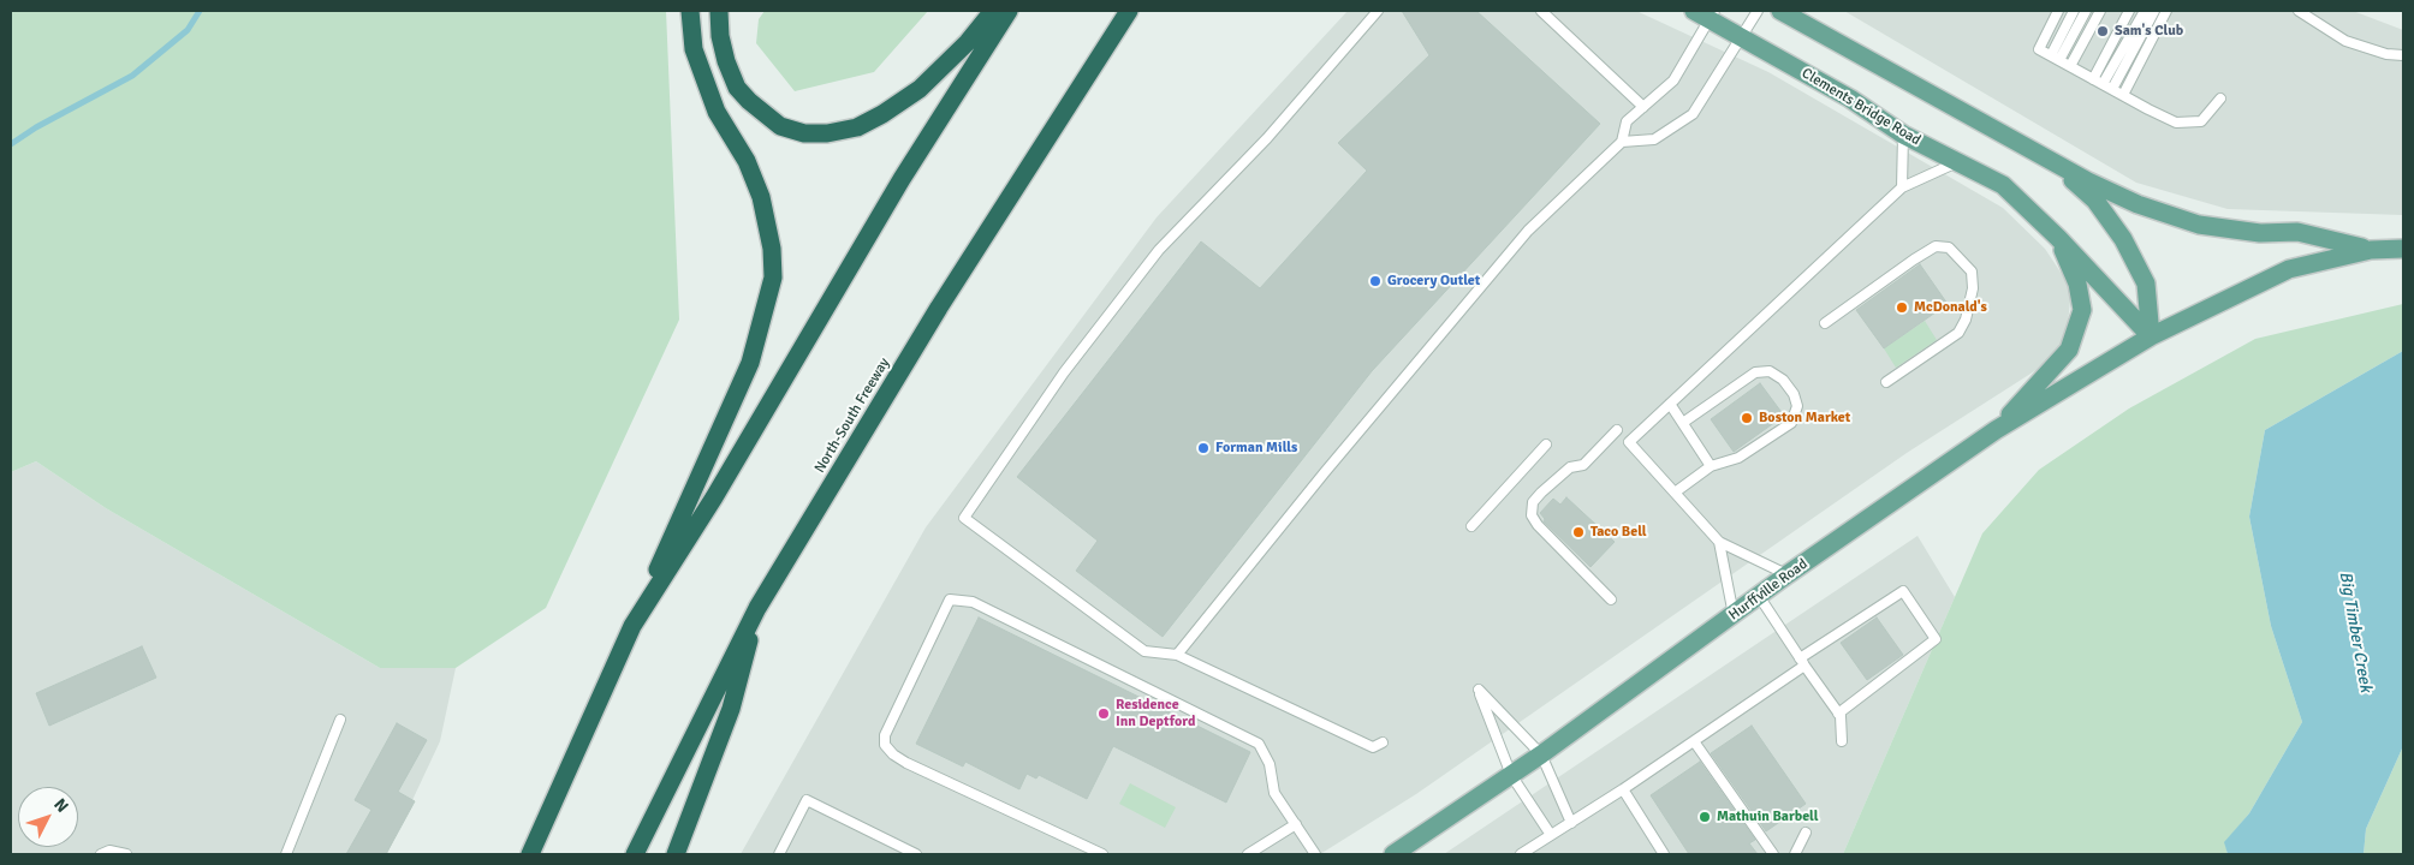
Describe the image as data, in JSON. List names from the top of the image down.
{
  "streets": {
    "highway": ["North-South Freeway"],
    "main road": ["Clements Bridge Road", "Hurffville Road"]
  },
  "crossings": [
    ["Clements Bridge Road", "Hurffville Road"]
  ],
  "water": ["Big Timber Creek"],
  "places": [
    "Sam's Club",
    "Grocery Outlet",
    "McDonald's",
    "Boston Market",
    "Forman Mills",
    "Taco Bell",
    "Residence Inn Deptford",
    "Mathuin Barbell"
  ],
  "north": "top right"
}
